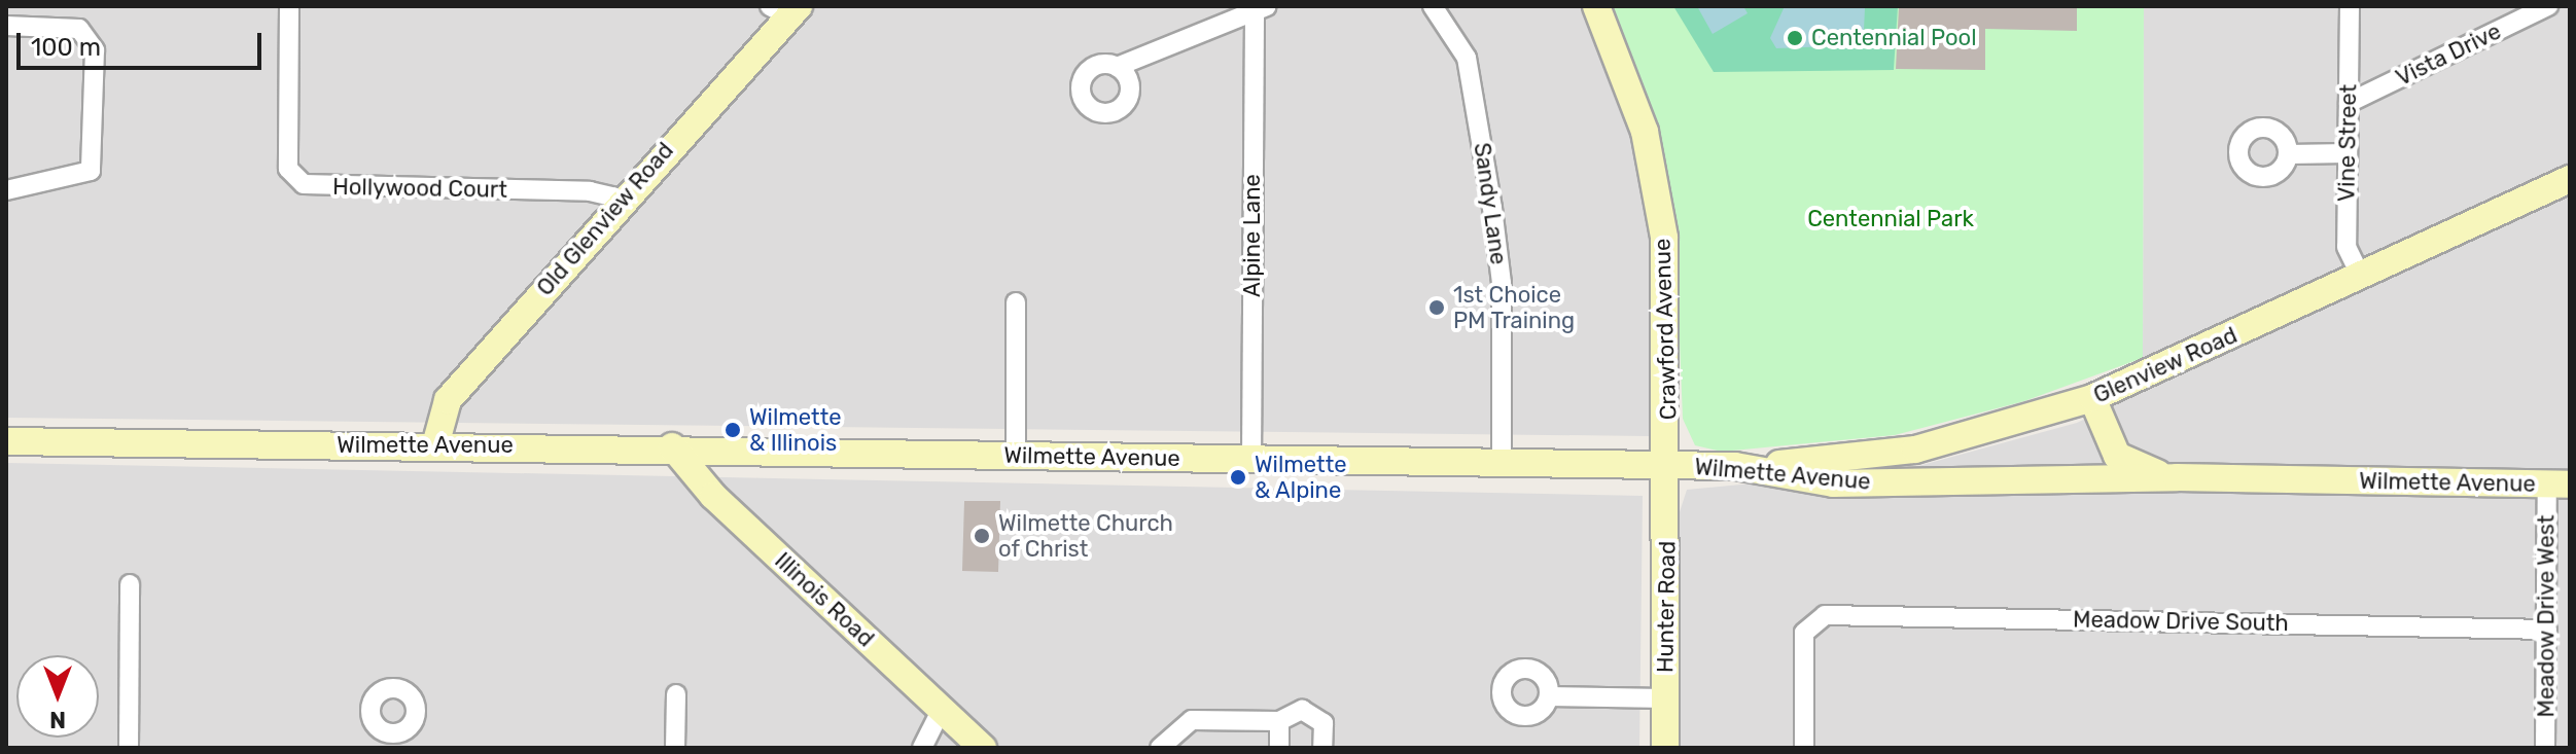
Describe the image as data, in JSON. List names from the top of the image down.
{
  "streets": {
    "street": [
      "Vista Drive",
      "Vine Street",
      "Hollywood Court",
      "Sandy Lane",
      "Old Glenview Road",
      "Alpine Lane",
      "Crawford Avenue",
      "Glenview Road",
      "Wilmette Avenue",
      "Illinois Road",
      "Hunter Road",
      "Meadow Drive West",
      "Meadow Drive South"
    ]
  },
  "crossings": [
    ["Vista Drive", "Vine Street"],
    ["Vine Street", "Glenview Road"],
    ["Hollywood Court", "Old Glenview Road"],
    ["Sandy Lane", "Wilmette Avenue"],
    ["Old Glenview Road", "Wilmette Avenue"],
    ["Alpine Lane", "Wilmette Avenue"],
    ["Crawford Avenue", "Wilmette Avenue"],
    ["Crawford Avenue", "Hunter Road"],
    ["Glenview Road", "Wilmette Avenue"],
    ["Wilmette Avenue", "Illinois Road"],
    ["Wilmette Avenue", "Hunter Road"],
    ["Wilmette Avenue", "Meadow Drive West"],
    ["Meadow Drive West", "Meadow Drive South"]
  ],
  "parks": ["Centennial Park"],
  "places": [
    "Centennial Pool",
    "1st Choice PM Training",
    "Wilmette & Illinois",
    "Wilmette & Alpine",
    "Wilmette Church of Christ"
  ],
  "scale_bar": "100 m",
  "north": "bottom"
}
